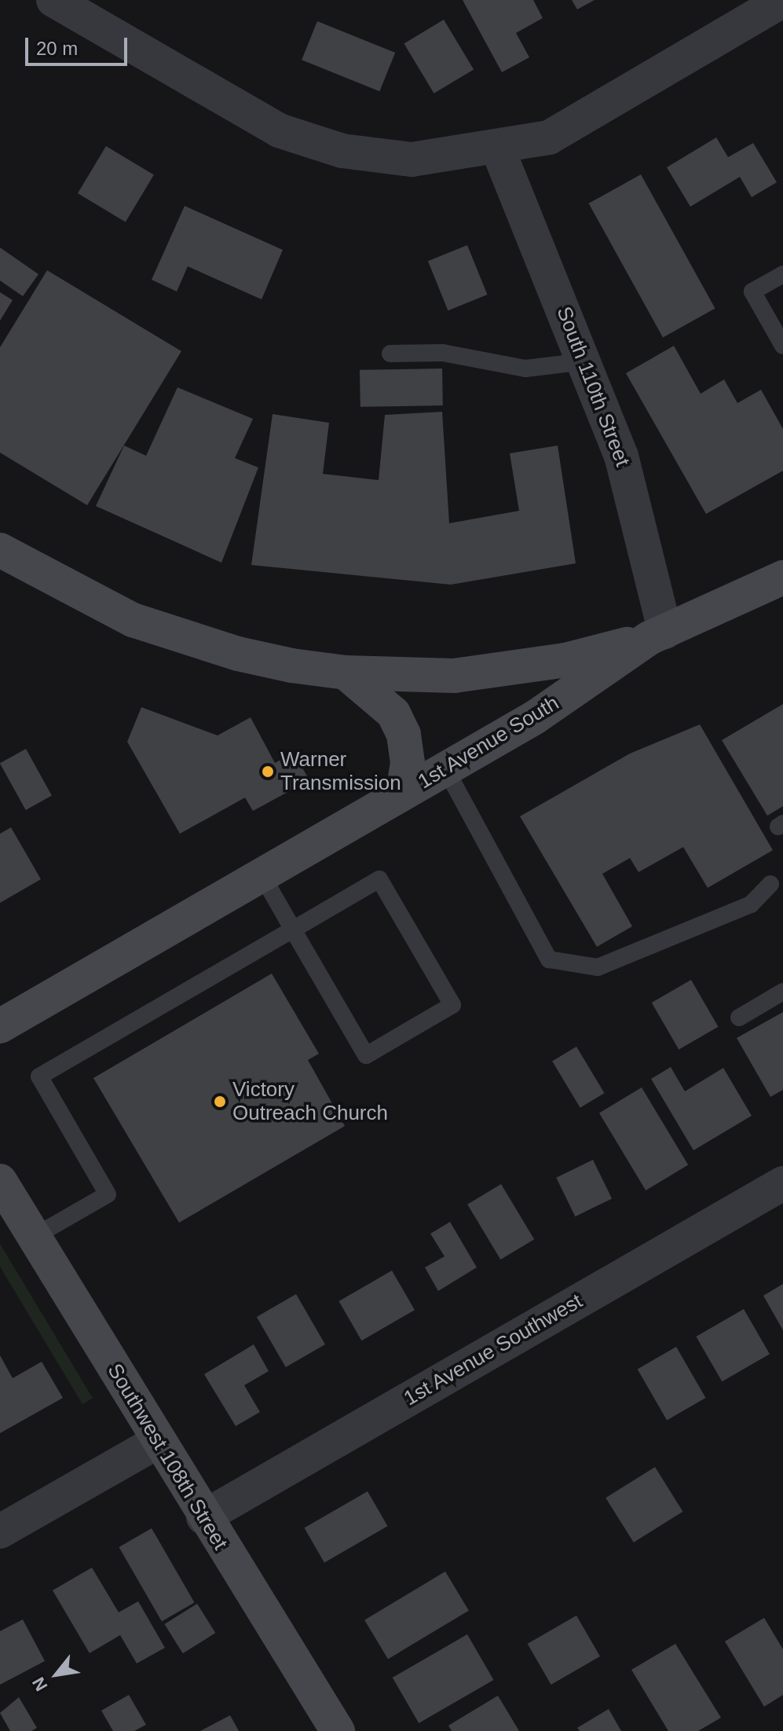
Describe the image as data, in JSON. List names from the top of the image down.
{
  "streets": {
    "street": [
      "South 110th Street",
      "1st Avenue South",
      "1st Avenue Southwest",
      "Southwest 108th Street"
    ]
  },
  "crossings": [
    ["South 110th Street", "1st Avenue South"],
    ["1st Avenue Southwest", "Southwest 108th Street"]
  ],
  "places": ["Warner Transmission", "Victory Outreach Church"],
  "scale_bar": "20 m",
  "north": "bottom left"
}
